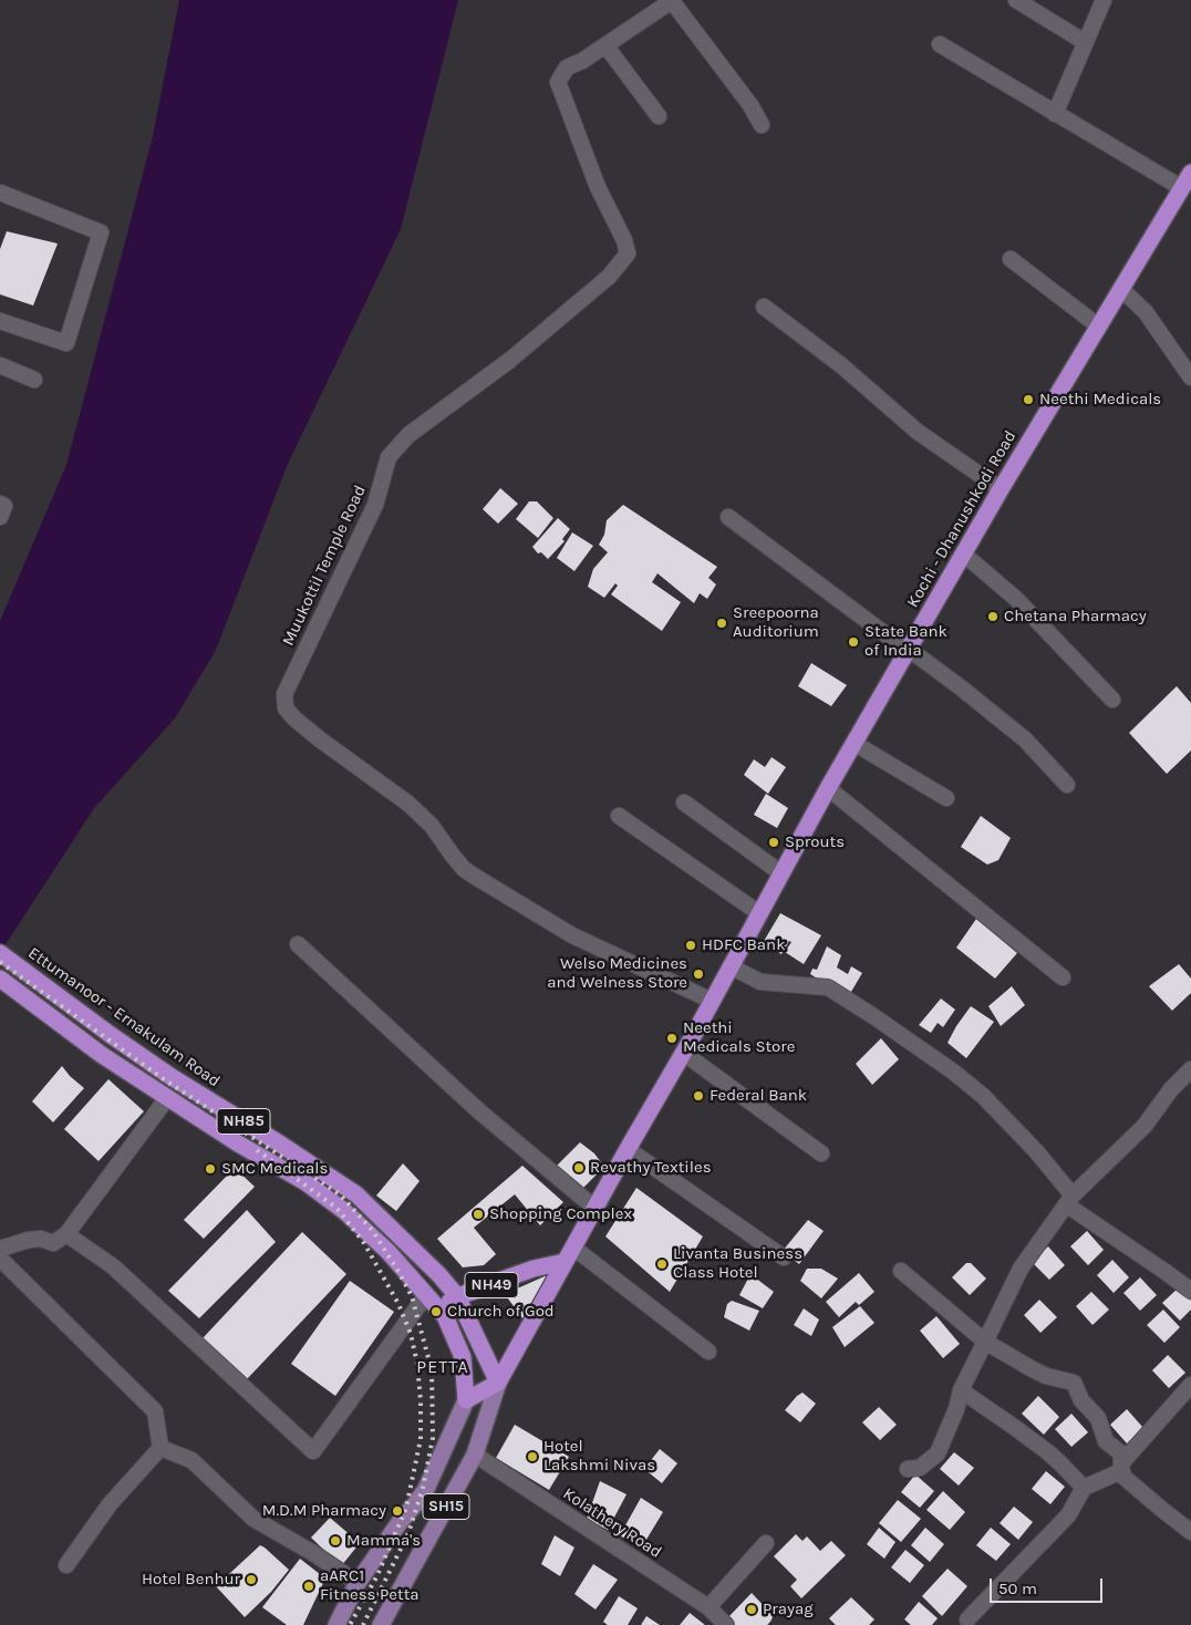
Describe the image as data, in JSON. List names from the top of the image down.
{
  "streets": {
    "highway": [
      "Kochi - Dhanushkodi Road",
      "Ettumanoor - Ernakulam Road",
      "NH85",
      "NH49"
    ],
    "main road": ["SH15"],
    "street": ["Muukottil Temple Road", "Kolathery Road"]
  },
  "crossings": [
    ["Kochi - Dhanushkodi Road", "Muukottil Temple Road"],
    ["Kochi - Dhanushkodi Road", "Ettumanoor - Ernakulam Road"],
    ["Kochi - Dhanushkodi Road", "NH49"],
    ["Kochi - Dhanushkodi Road", "SH15"],
    ["Ettumanoor - Ernakulam Road", "NH49"],
    ["Ettumanoor - Ernakulam Road", "SH15"],
    ["SH15", "Kolathery Road"]
  ],
  "districts": ["PETTA"],
  "places": [
    "Neethi Medicals",
    "Chetana Pharmacy",
    "Sreepoorna Auditorium",
    "State Bank of India",
    "Sprouts",
    "HDFC Bank",
    "Welso Medicines and Welness Store",
    "Neethi Medicals Store",
    "Federal Bank",
    "Revathy Textiles",
    "SMC Medicals",
    "Shopping Complex",
    "Livanta Business Class Hotel",
    "Church of God",
    "Hotel Lakshmi Nivas",
    "M.D.M Pharmacy",
    "Mamma's",
    "Hotel Benhur",
    "aARC1 Fitness Petta",
    "Prayag"
  ],
  "scale_bar": "50 m"
}
